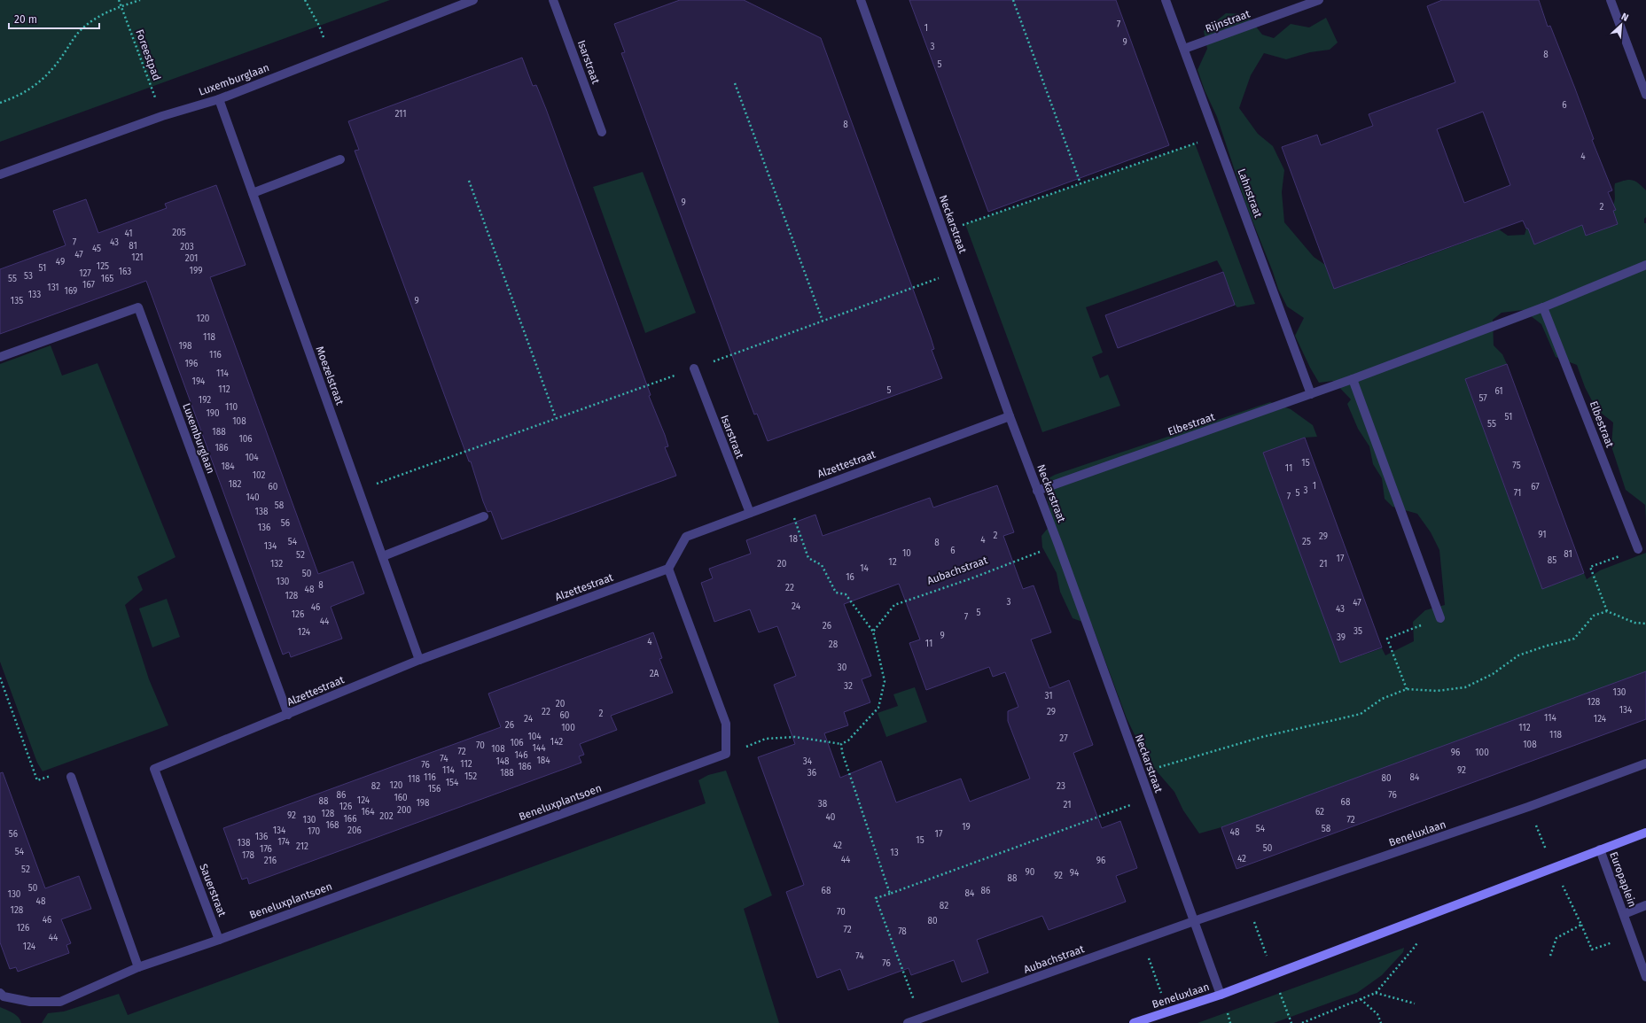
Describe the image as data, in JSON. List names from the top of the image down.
{
  "streets": {
    "main road": ["Beneluxlaan"],
    "street": [
      "Rijnstraat",
      "Isarstraat",
      "Luxemburglaan",
      "Lahnstraat",
      "Neckarstraat",
      "Moezelstraat",
      "Elbestraat",
      "Alzettestraat",
      "Aubachstraat",
      "Beneluxplantsoen",
      "Europaplein",
      "Sauerstraat"
    ],
    "path": ["Foreestpad"]
  },
  "crossings": [
    ["Rijnstraat", "Lahnstraat"],
    ["Foreestpad", "Luxemburglaan"],
    ["Isarstraat", "Alzettestraat"],
    ["Luxemburglaan", "Moezelstraat"],
    ["Luxemburglaan", "Alzettestraat"],
    ["Lahnstraat", "Elbestraat"],
    ["Neckarstraat", "Elbestraat"],
    ["Neckarstraat", "Alzettestraat"],
    ["Neckarstraat", "Aubachstraat"],
    ["Neckarstraat", "Beneluxlaan"],
    ["Moezelstraat", "Alzettestraat"],
    ["Alzettestraat", "Sauerstraat"],
    ["Aubachstraat", "Beneluxlaan"],
    ["Beneluxplantsoen", "Sauerstraat"],
    ["Beneluxlaan", "Europaplein"]
  ],
  "house_numbers": [
    "7",
    "1",
    "9",
    "3",
    "8",
    "5",
    "6",
    "211",
    "8",
    "4",
    "9",
    "2",
    "205",
    "41",
    "7",
    "43",
    "81",
    "203",
    "45",
    "47",
    "121",
    "201",
    "49",
    "125",
    "51",
    "199",
    "163",
    "127",
    "53",
    "55",
    "165",
    "167",
    "131",
    "169",
    "133",
    "135",
    "9",
    "120",
    "118",
    "198",
    "116",
    "196",
    "114",
    "194",
    "112",
    "5",
    "61",
    "57",
    "192",
    "110",
    "190",
    "51",
    "108",
    "55",
    "188",
    "106",
    "186",
    "104",
    "15",
    "75",
    "184",
    "11",
    "102",
    "182",
    "1",
    "60",
    "67",
    "3",
    "5",
    "71",
    "7",
    "140",
    "58",
    "138",
    "56",
    "136",
    "91",
    "2",
    "29",
    "18",
    "4",
    "54",
    "25",
    "8",
    "134",
    "6",
    "10",
    "81",
    "52",
    "17",
    "85",
    "12",
    "132",
    "20",
    "21",
    "14",
    "50",
    "16",
    "130",
    "8",
    "22",
    "48",
    "128",
    "3",
    "47",
    "24",
    "46",
    "43",
    "5",
    "126",
    "7",
    "44",
    "26",
    "35",
    "124",
    "9",
    "39",
    "4",
    "11",
    "28",
    "30",
    "2A",
    "32",
    "130",
    "31",
    "128",
    "20",
    "134",
    "22",
    "29",
    "2",
    "60",
    "114",
    "24",
    "124",
    "26",
    "100",
    "112",
    "118",
    "104",
    "27",
    "142",
    "106",
    "108",
    "70",
    "144",
    "108",
    "72",
    "96",
    "100",
    "146",
    "74",
    "184",
    "148",
    "34",
    "112",
    "76",
    "186",
    "114",
    "92",
    "188",
    "36",
    "152",
    "116",
    "84",
    "80",
    "118",
    "154",
    "120",
    "82",
    "23",
    "156",
    "86",
    "76",
    "160",
    "124",
    "88",
    "68",
    "198",
    "38",
    "21",
    "126",
    "200",
    "164",
    "62",
    "128",
    "92",
    "202",
    "40",
    "166",
    "130",
    "72",
    "168",
    "19",
    "54",
    "58",
    "134",
    "206",
    "170",
    "48",
    "56",
    "17",
    "136",
    "15",
    "174",
    "138",
    "42",
    "212",
    "50",
    "176",
    "54",
    "13",
    "178",
    "42",
    "44",
    "216",
    "96",
    "52",
    "90",
    "94",
    "92",
    "88",
    "50",
    "68",
    "86",
    "84",
    "130",
    "48",
    "82",
    "128",
    "70",
    "46",
    "80",
    "126",
    "72",
    "78",
    "44",
    "124",
    "74",
    "76"
  ],
  "scale_bar": "20 m",
  "north": "top right"
}
